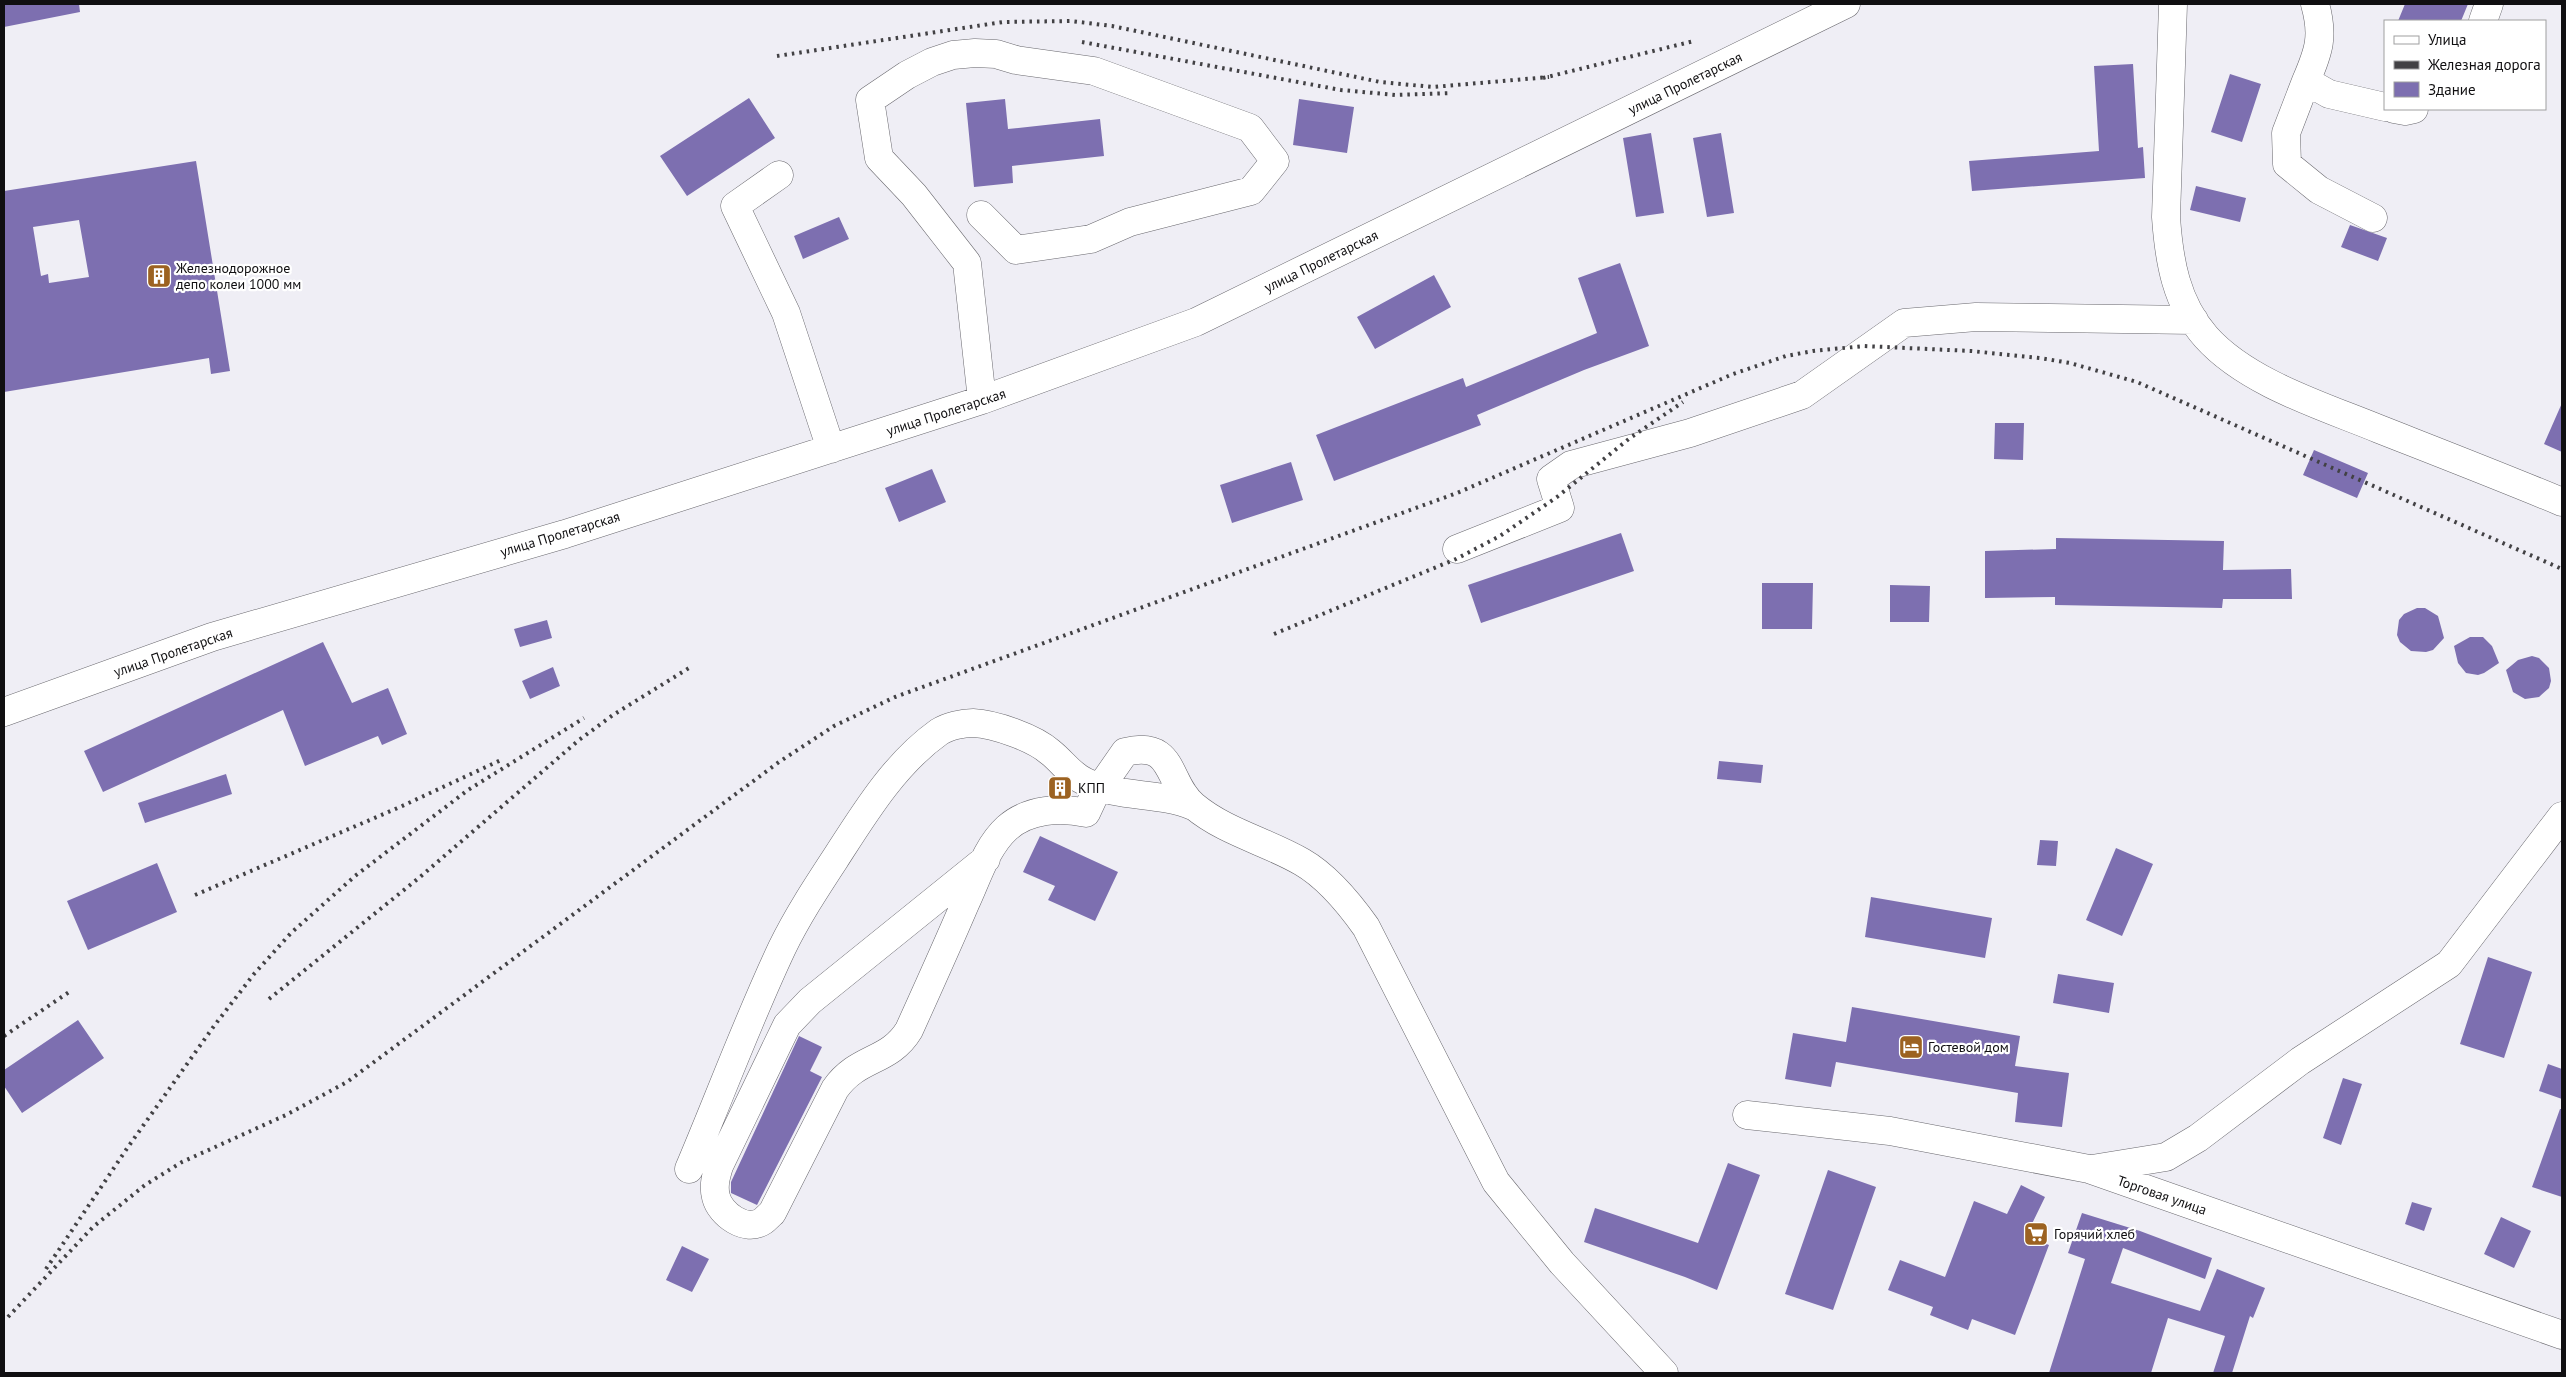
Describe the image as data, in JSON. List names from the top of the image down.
{
  "streets": {
    "street": ["улица Пролетарская", "Торговая улица"]
  },
  "places": {
    "building": ["Железнодорожное депо колеи 1000 мм", "КПП"],
    "hotel": ["Гостевой дом"],
    "supermarket": ["Горячий хлеб"]
  },
  "legend": ["Улица", "Железная дорога", "Здание"]
}
